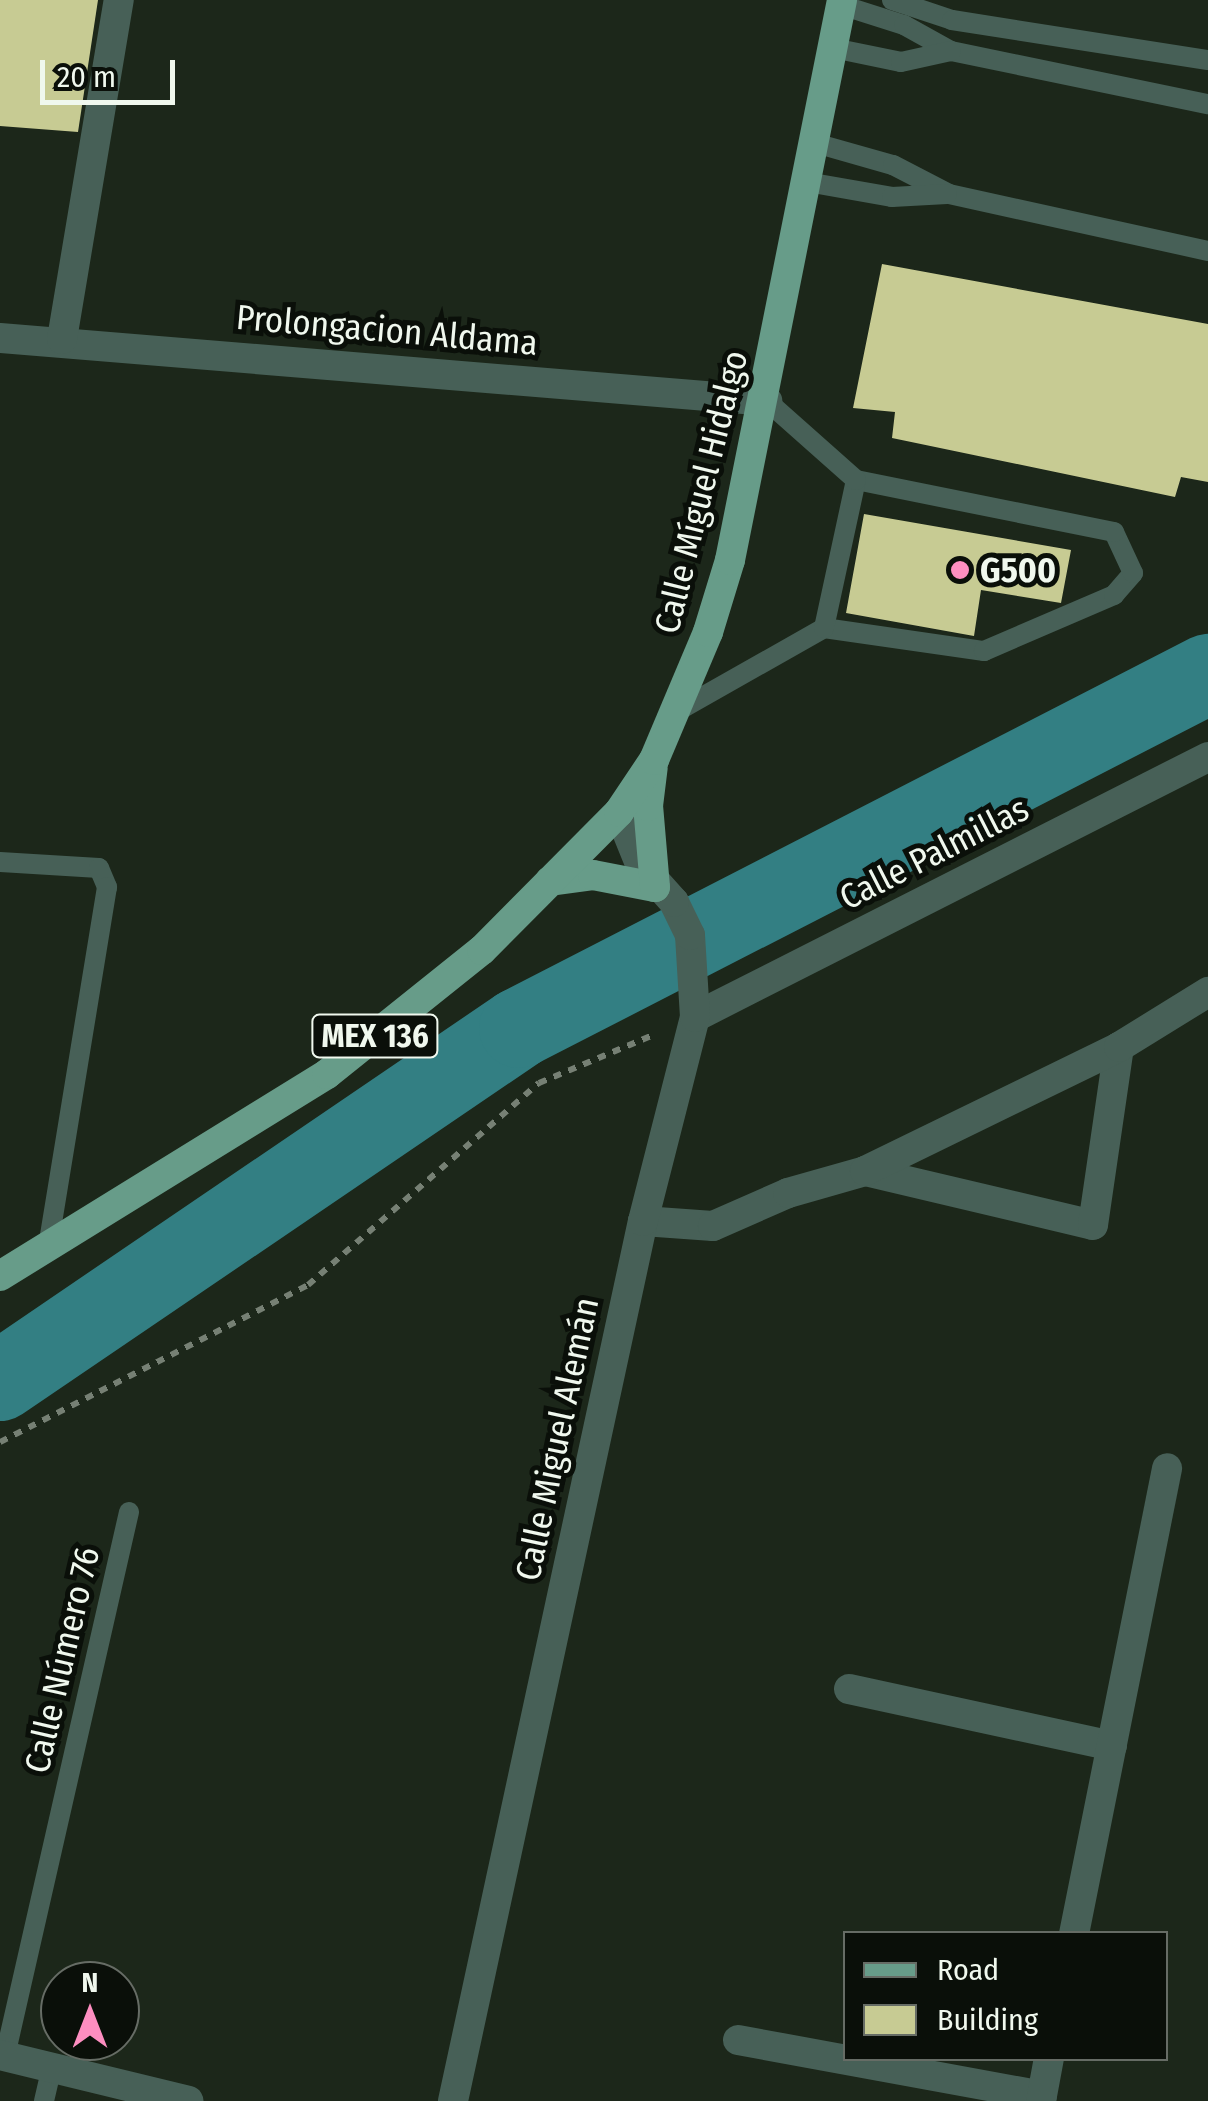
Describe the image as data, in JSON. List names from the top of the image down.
{
  "streets": {
    "main road": ["Calle Míguel Hidalgo", "MEX 136"],
    "street": ["Prolongacion Aldama", "Calle Palmillas", "Calle Miguel Alemán"],
    "lane": ["Calle Número 76"]
  },
  "crossings": [
    ["Prolongacion Aldama", "Calle Míguel Hidalgo"],
    ["Calle Míguel Hidalgo", "Calle Miguel Alemán"],
    ["Calle Palmillas", "Calle Miguel Alemán"]
  ],
  "places": ["G500"],
  "legend": ["Road", "Building"],
  "scale_bar": "20 m",
  "north": "top"
}
